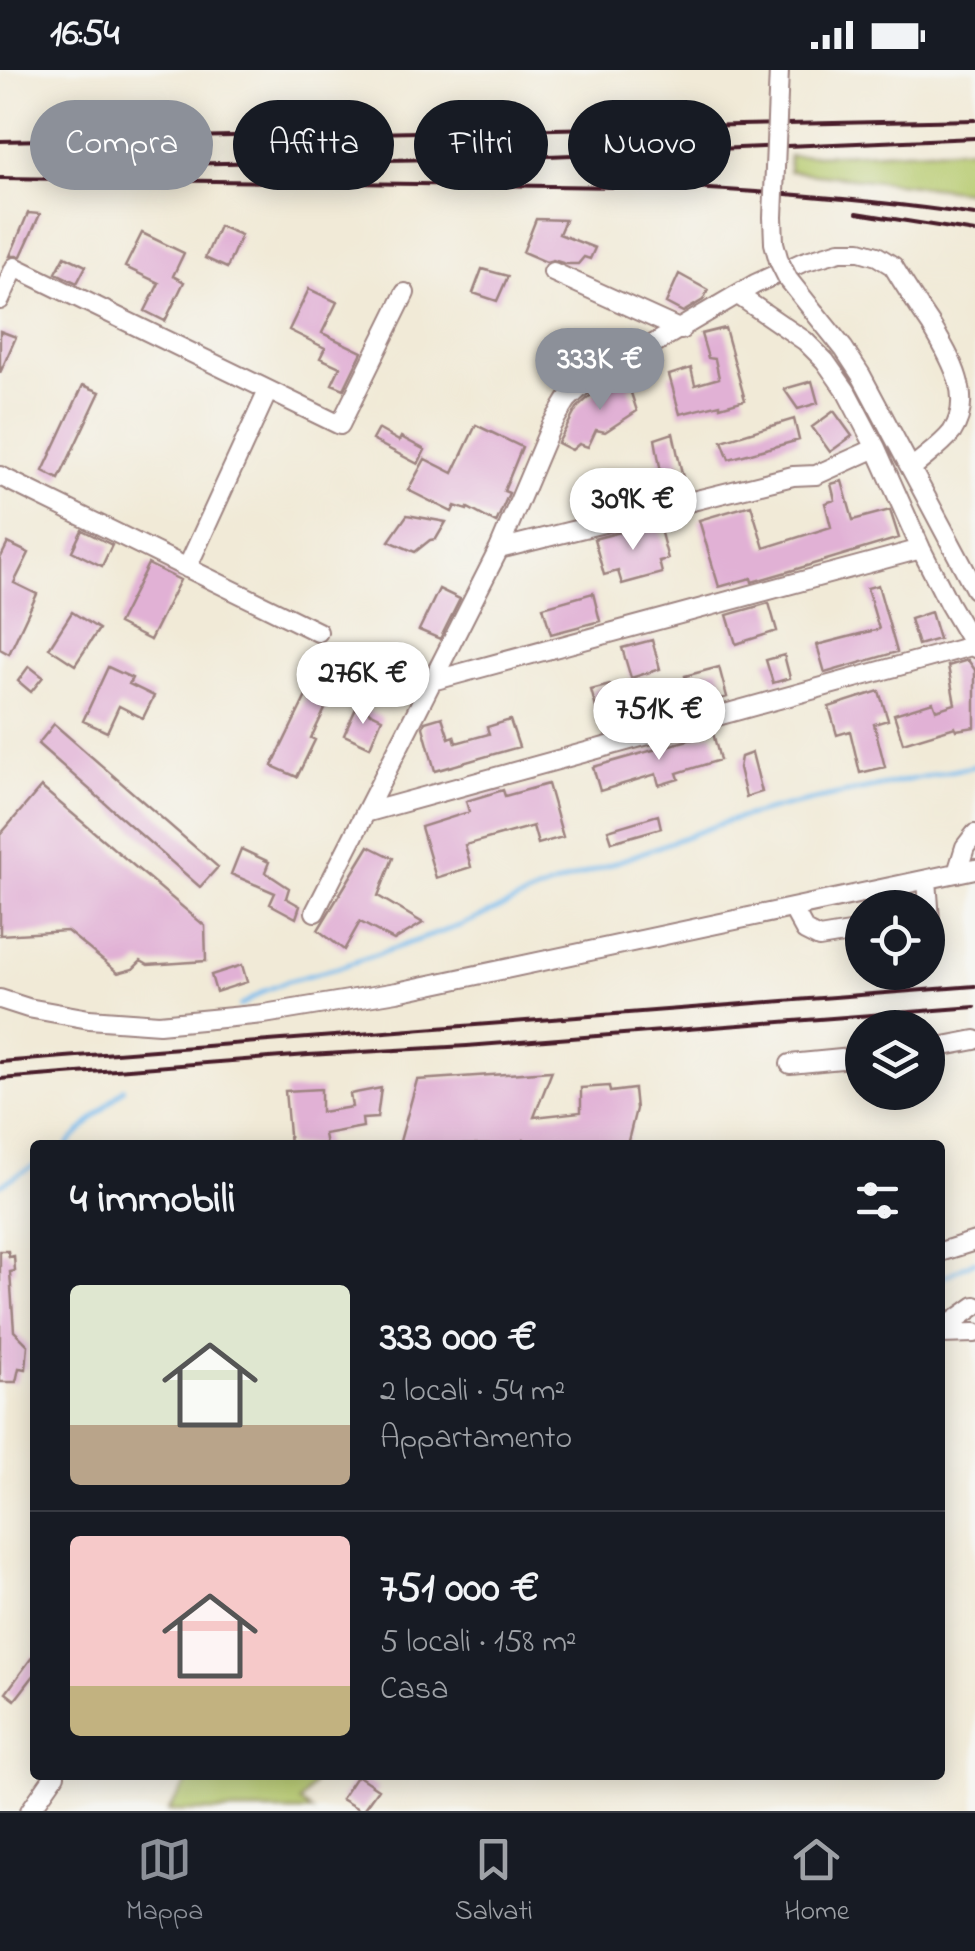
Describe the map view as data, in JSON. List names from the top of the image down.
{
  "page": {
    "status": "16:54",
    "chip": [
      "Compra",
      "Affitta",
      "Filtri",
      "Nuovo"
    ],
    "price": [
      "333K €",
      "309K €",
      "276K €",
      "751K €"
    ],
    "heading": "4 immobili",
    "list": [
      {
        "name": "333 000 €",
        "note": "2 locali · 54 m² · Appartamento"
      },
      {
        "name": "751 000 €",
        "note": "5 locali · 158 m² · Casa"
      }
    ],
    "tabs": ["Mappa", "Salvati", "Home"]
  }
}
